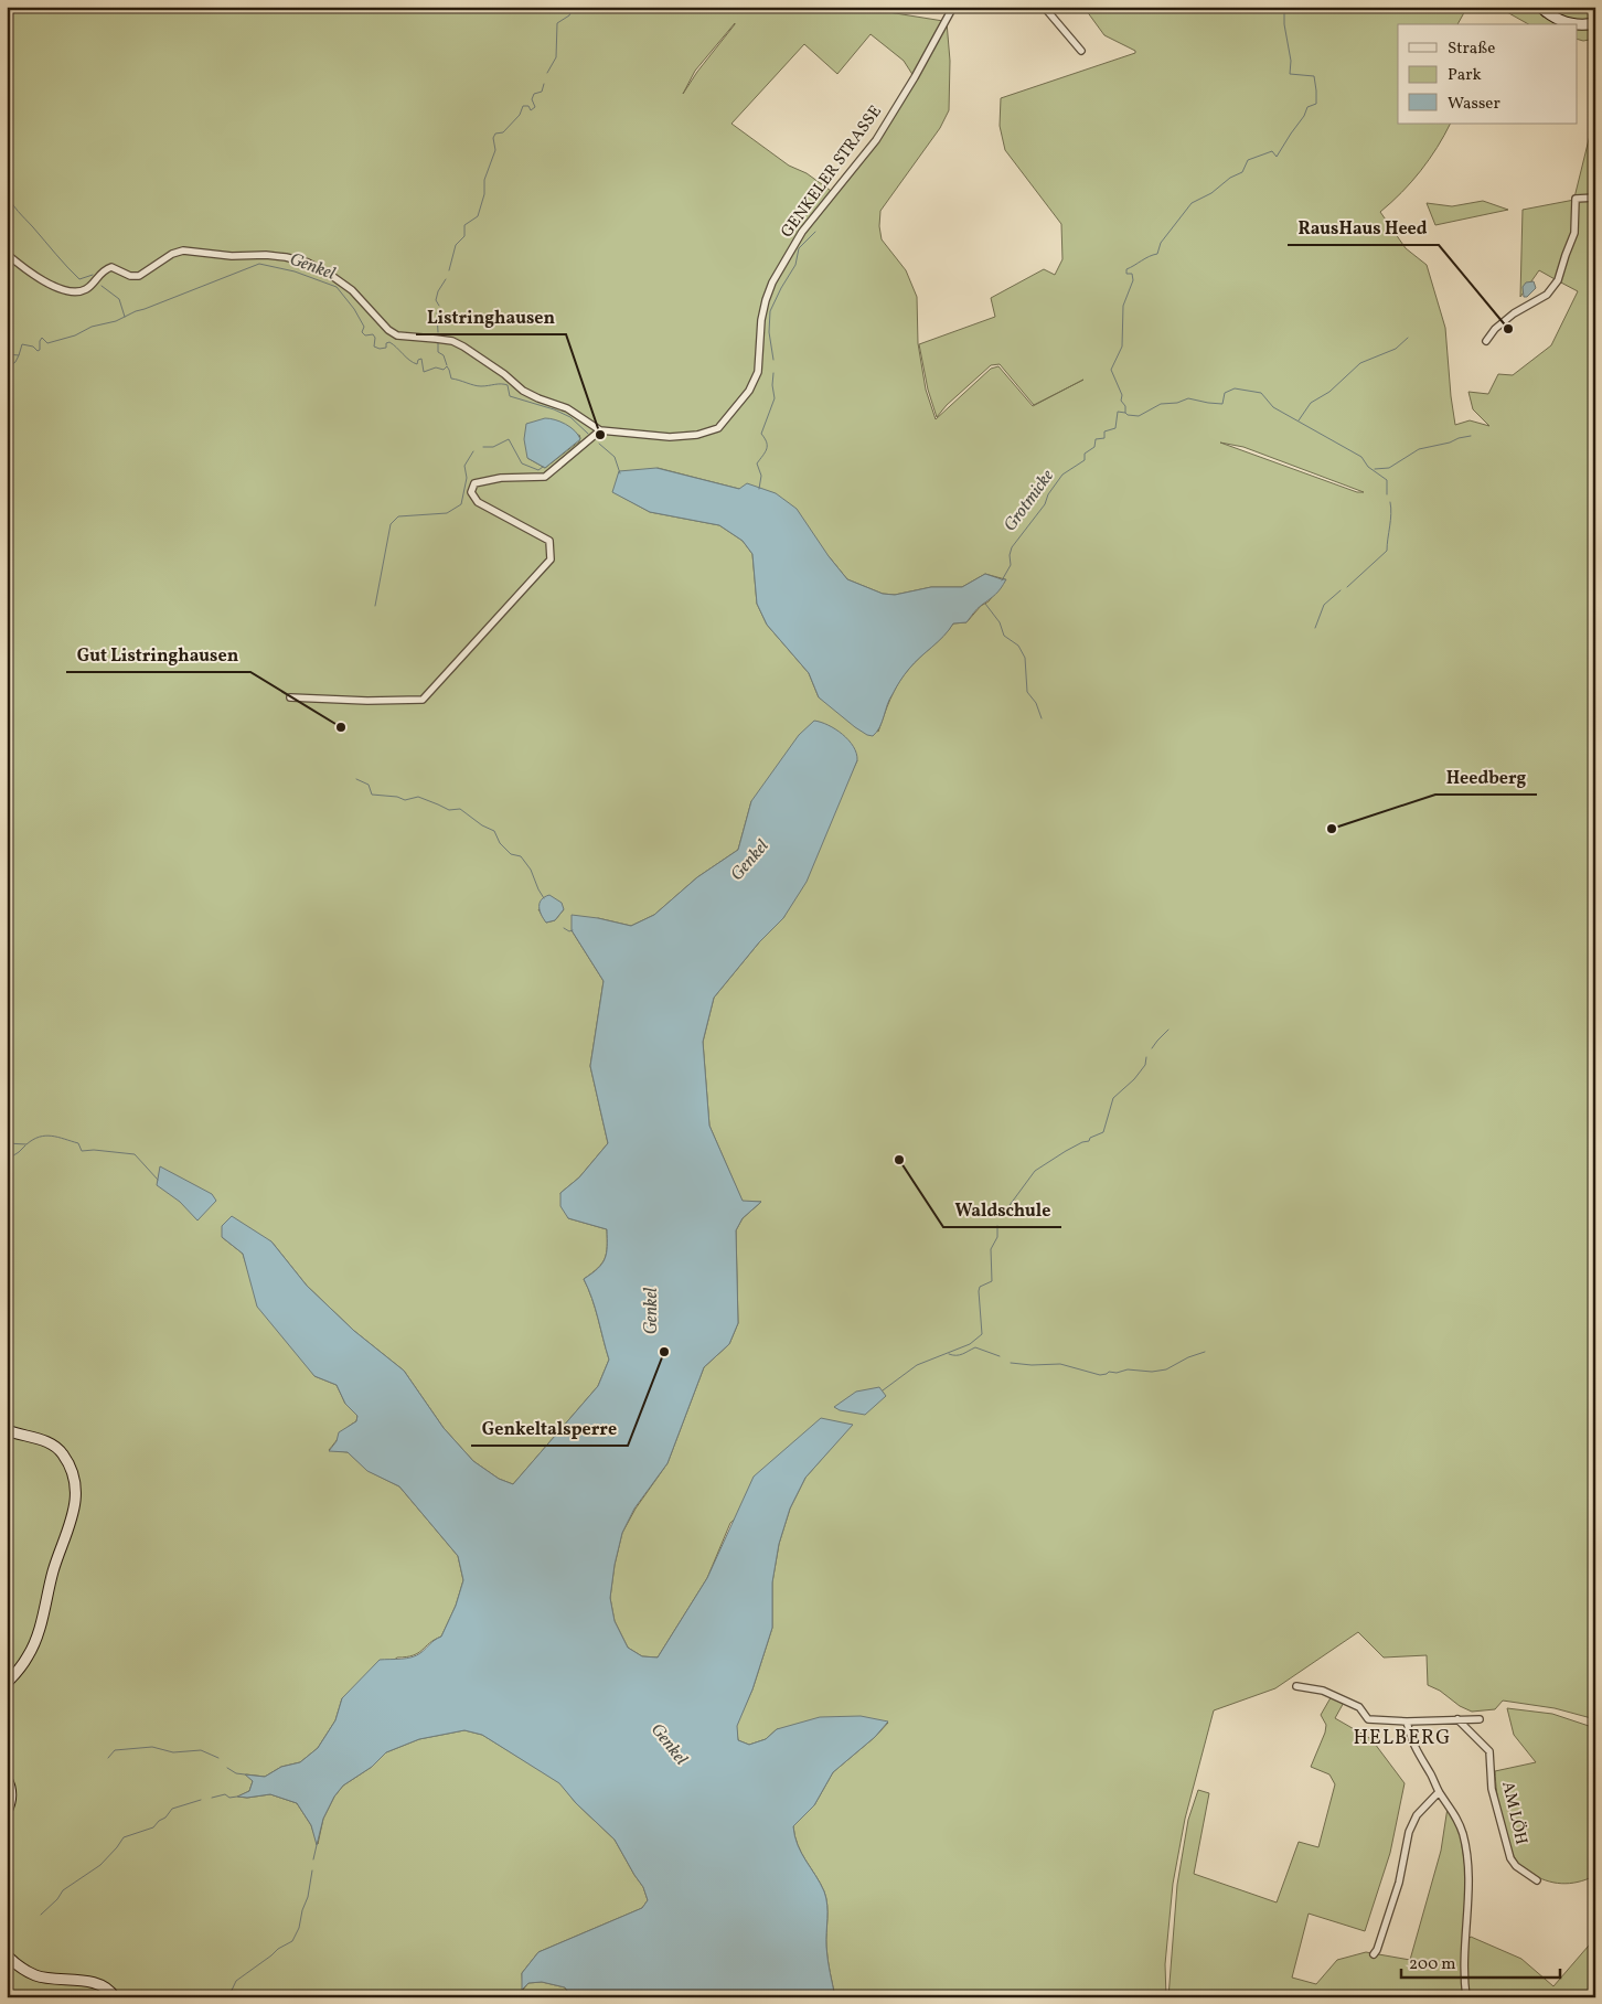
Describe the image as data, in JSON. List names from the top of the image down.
{
  "streets": {
    "street": ["GENKELER STRASSE", "AM LÖH"]
  },
  "districts": ["HELBERG"],
  "water": ["Genkel", "Grotmicke"],
  "places": [
    "RausHaus Heed",
    "Listringhausen",
    "Gut Listringhausen",
    "Heedberg",
    "Waldschule",
    "Genkeltalsperre"
  ],
  "legend": ["Straße", "Park", "Wasser"],
  "scale_bar": "200 m"
}
